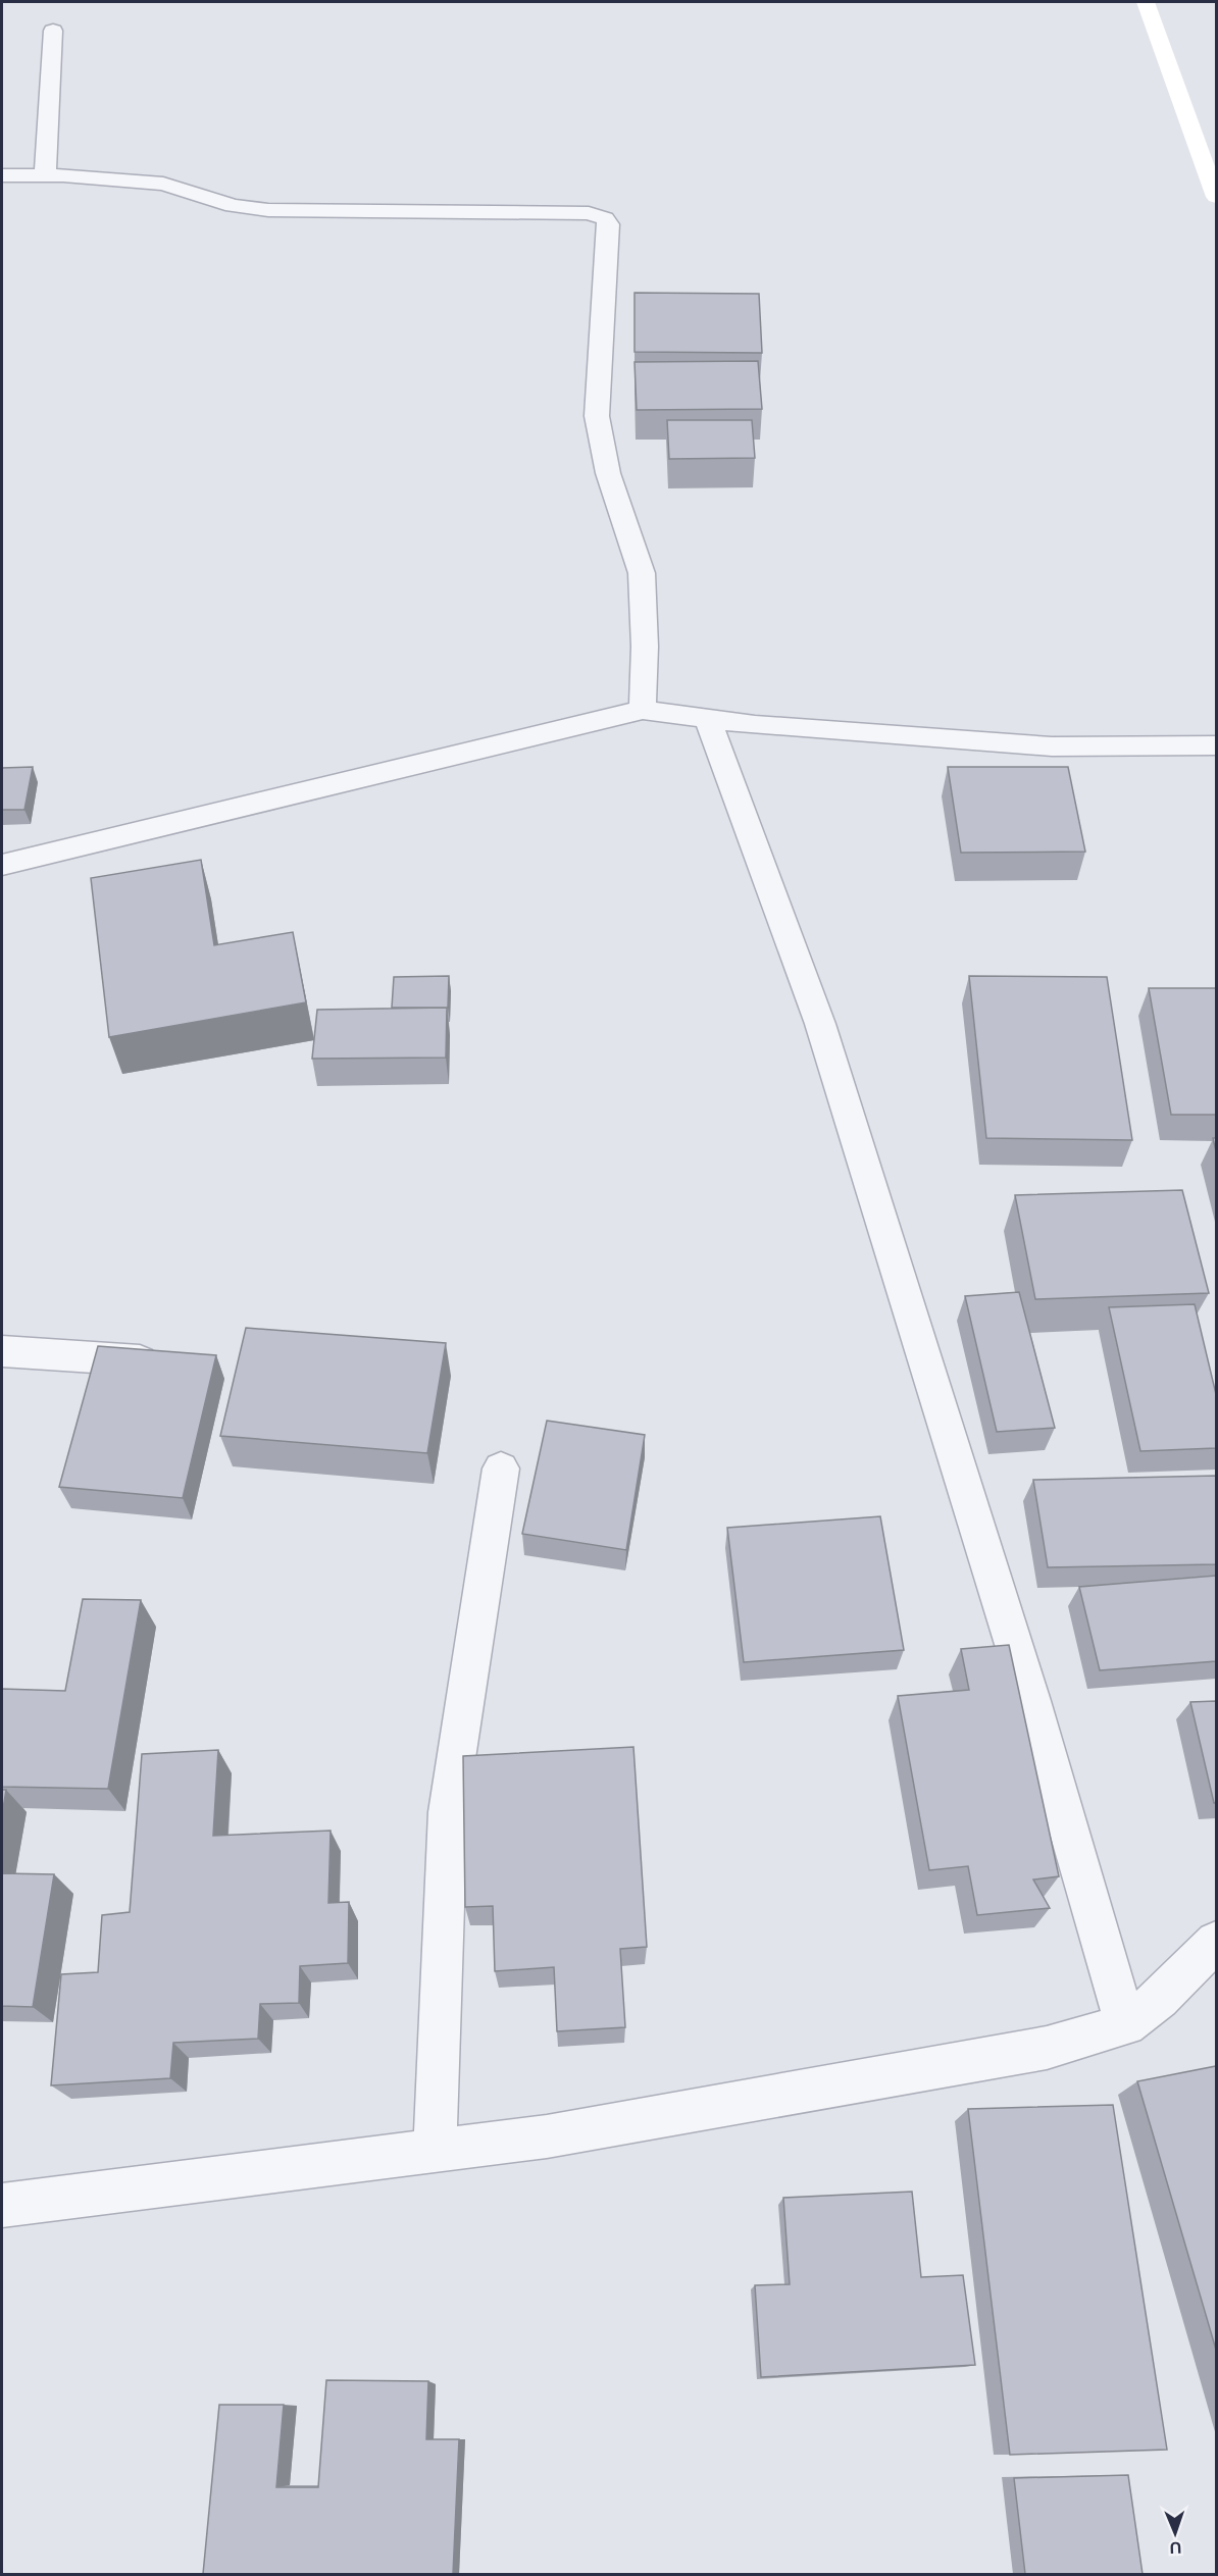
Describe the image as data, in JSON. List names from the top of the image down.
{
  "north": "bottom"
}
